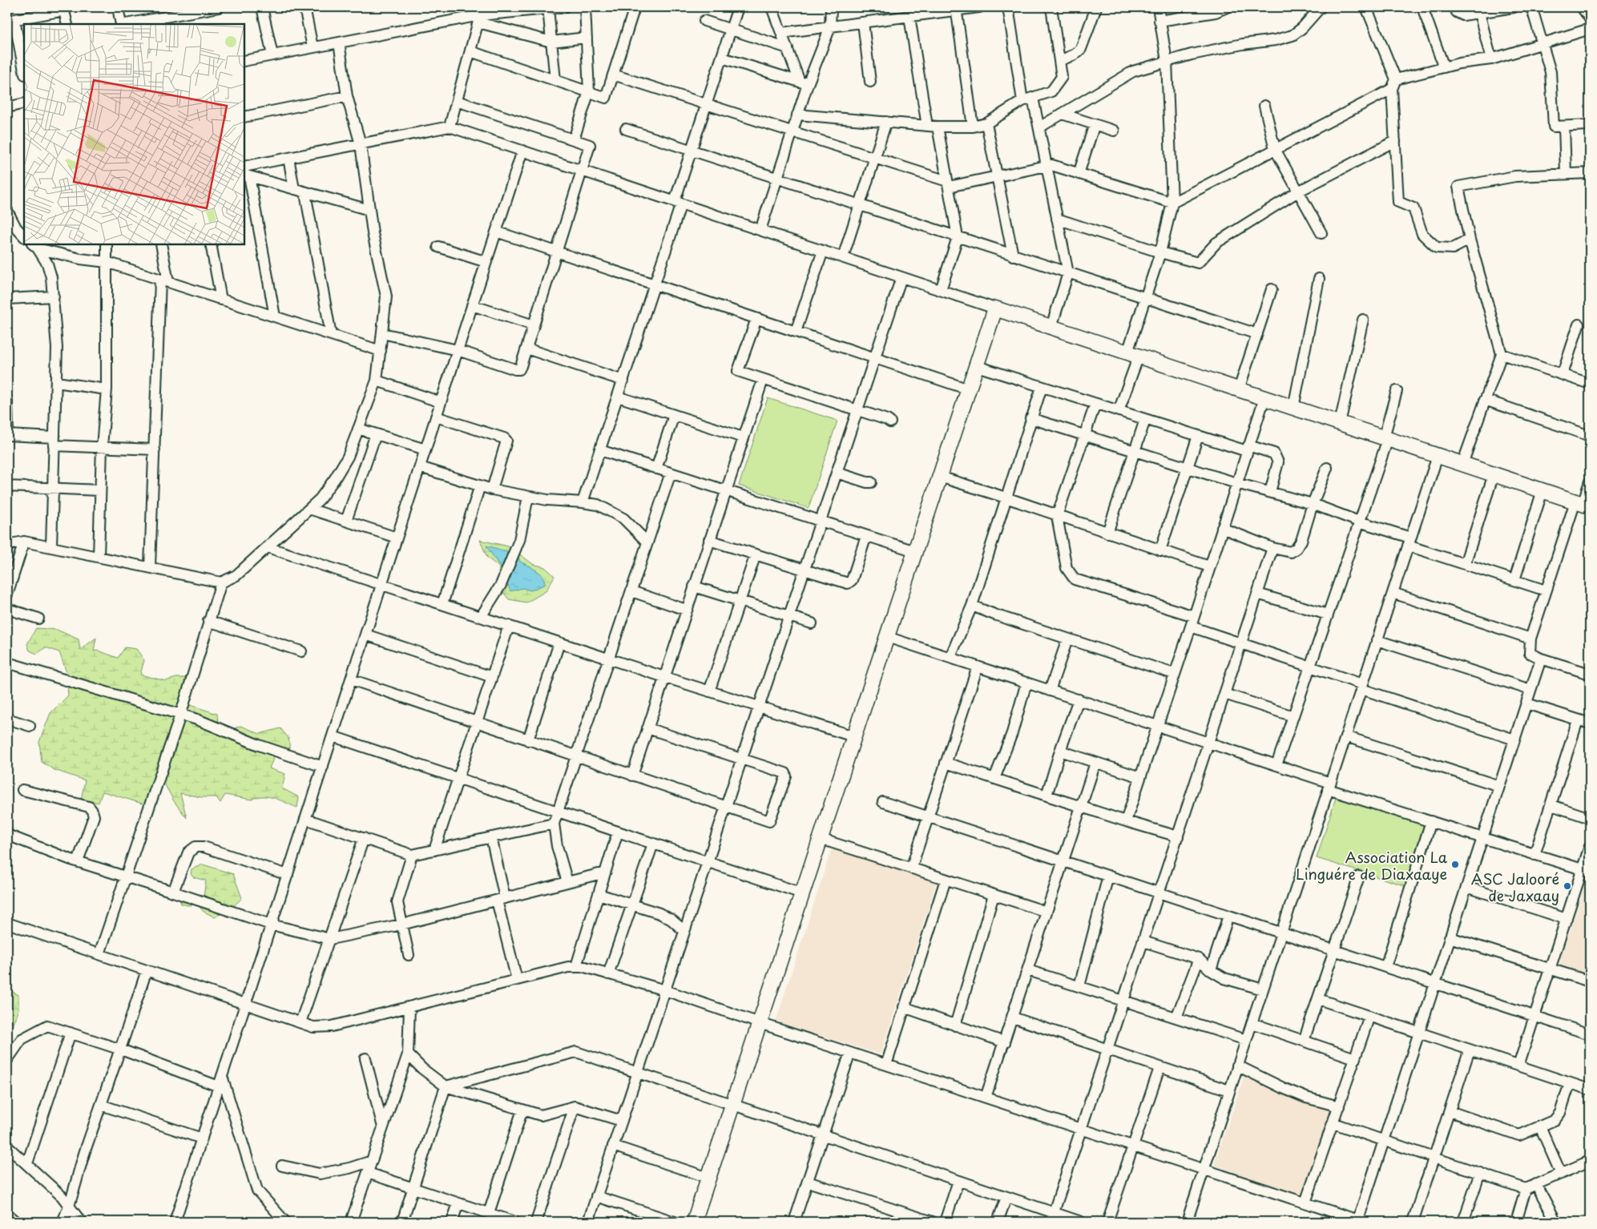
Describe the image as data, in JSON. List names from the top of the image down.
{
  "places": ["Association La Linguére de Diaxaaye", "ASC Jalooré de Jaxaay"]
}
